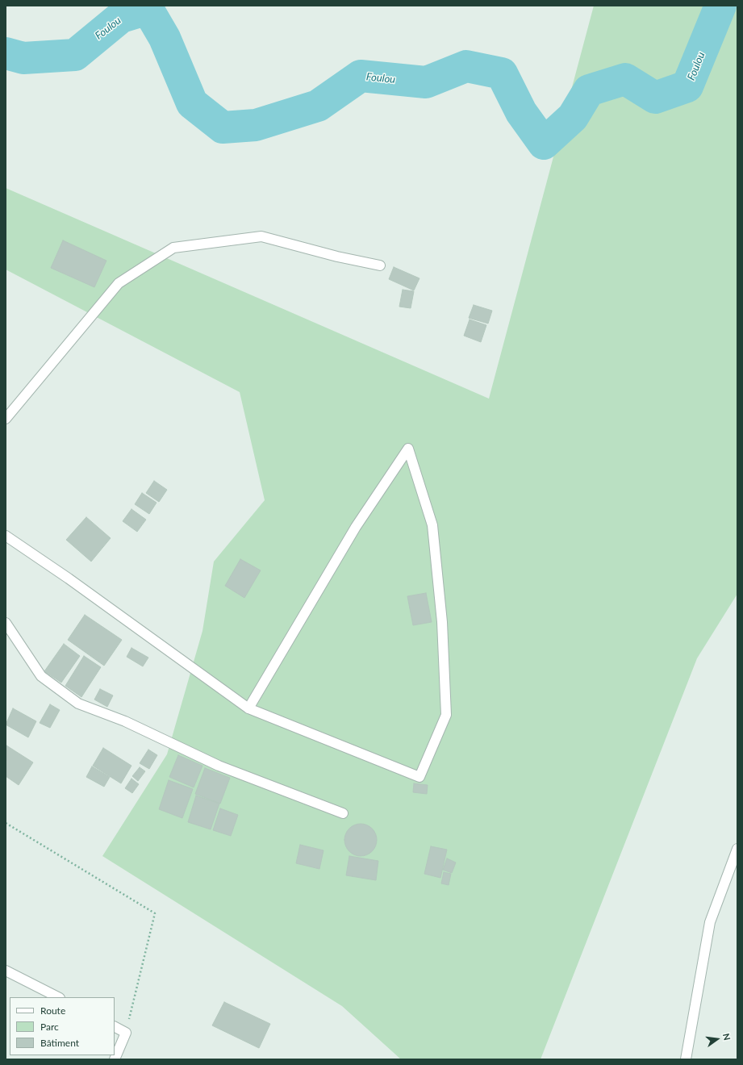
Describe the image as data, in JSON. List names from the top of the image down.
{
  "water": ["Foulou"],
  "legend": ["Route", "Parc", "Bâtiment"],
  "north": "right"
}
